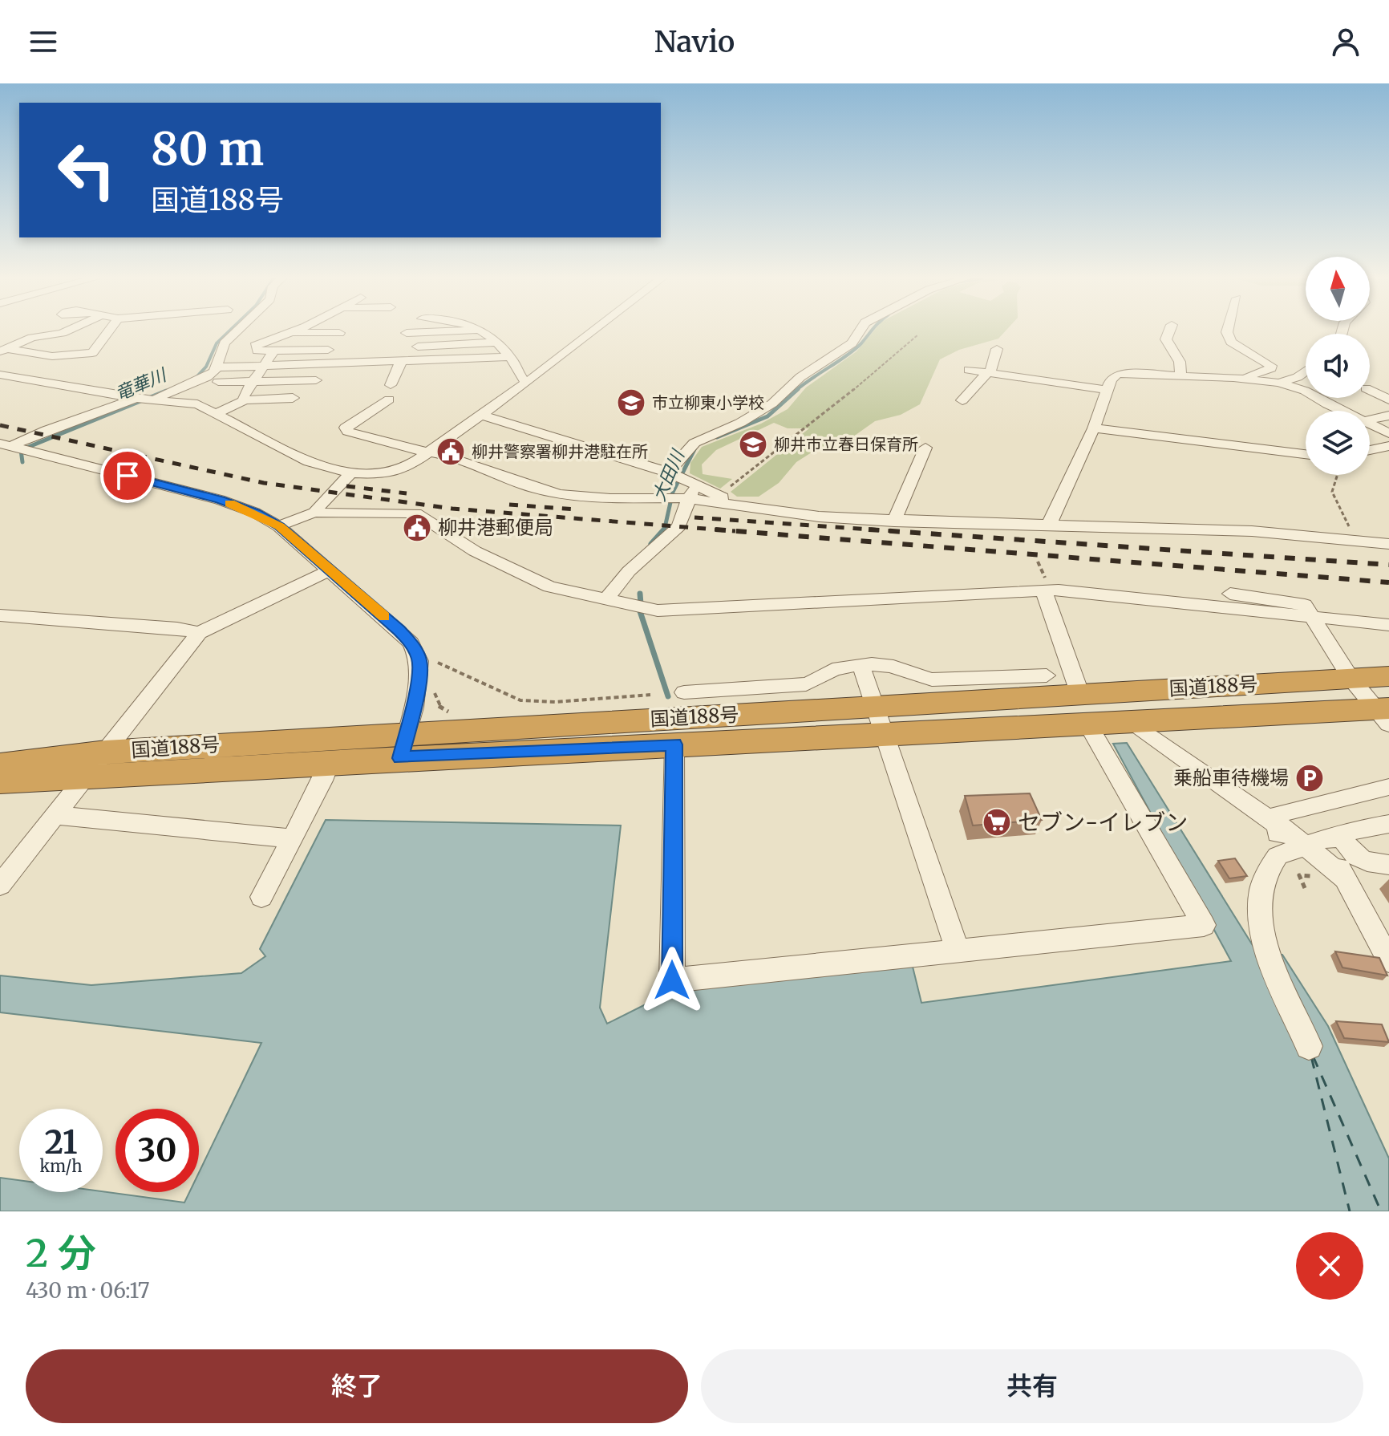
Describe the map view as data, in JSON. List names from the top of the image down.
{
  "streets": {
    "highway": ["国道188号"]
  },
  "water": ["竜華川", "大田川"],
  "places": {
    "school or university": ["市立柳東小学校", "柳井市立春日保育所"],
    "public building": ["柳井警察署柳井港駐在所", "柳井港郵便局"],
    "parking": ["乗船車待機場"],
    "supermarket": ["セブン-イレブン"]
  },
  "north": "top",
  "page": {
    "header": "Navio",
    "turn": ["80 m", "国道188号"],
    "speed": "21 km/h",
    "limit": "30",
    "heading": ["2 分", "430 m · 06:17"],
    "buttons": ["終了", "共有"]
  }
}
